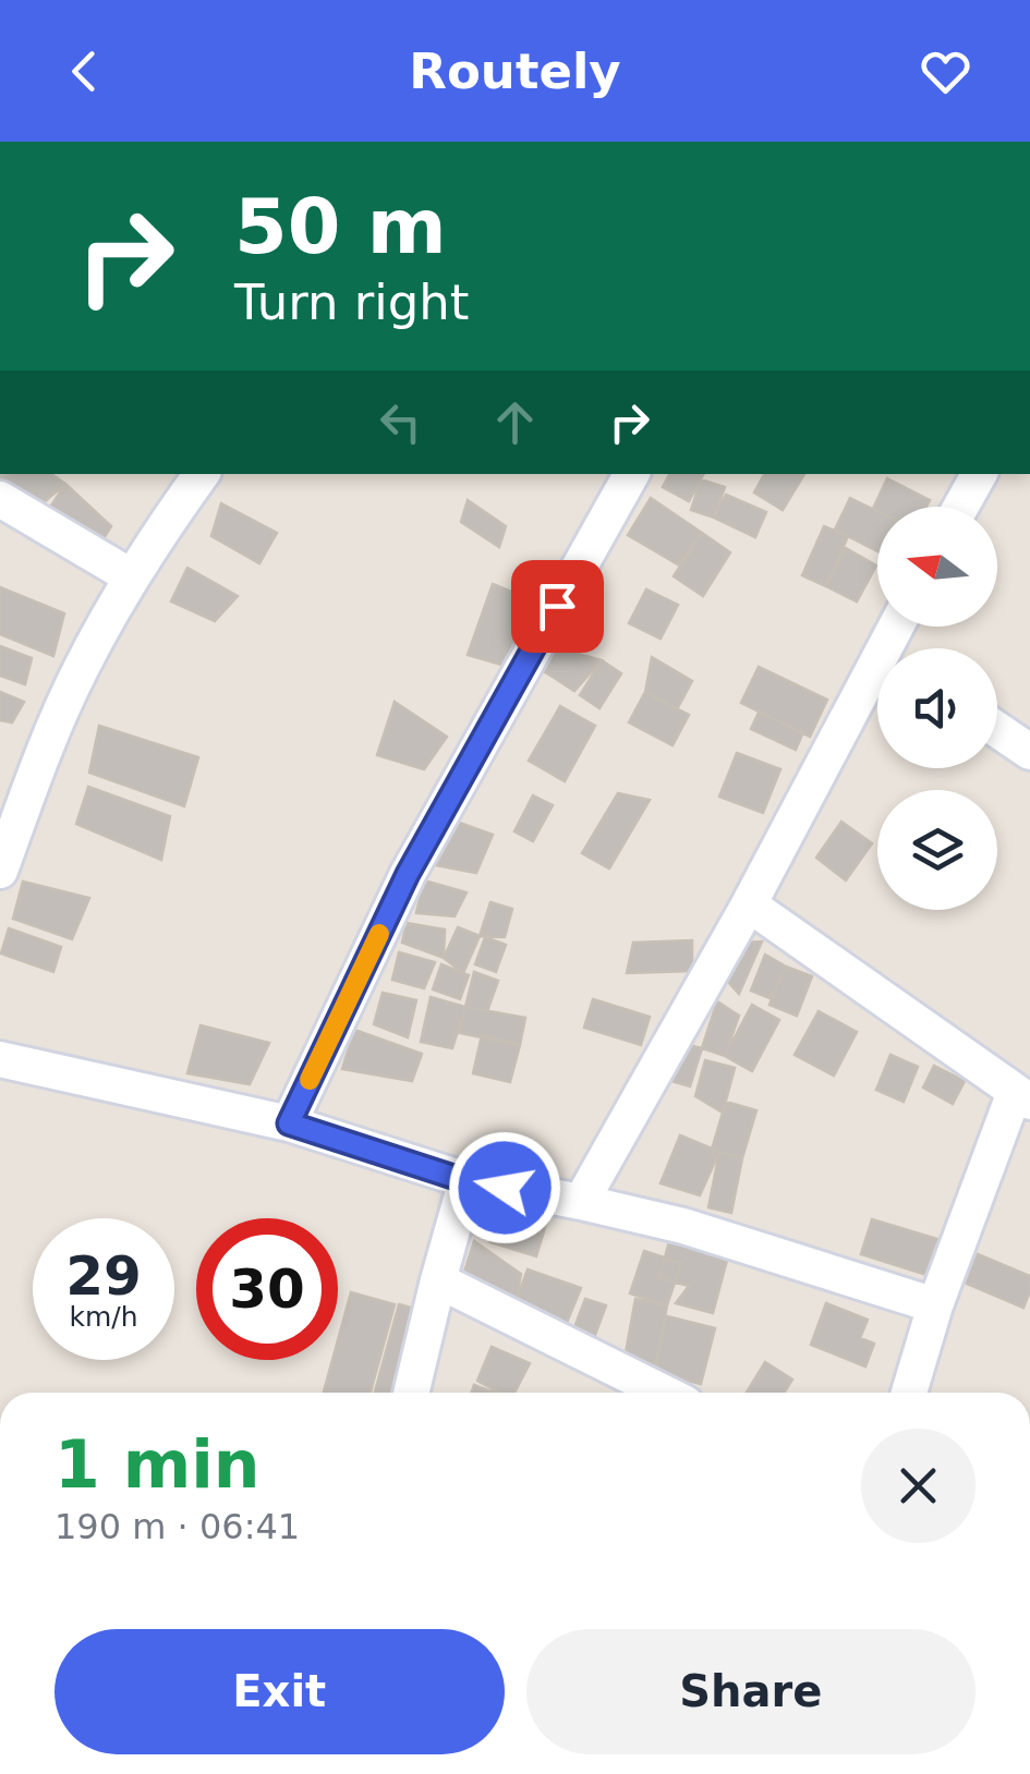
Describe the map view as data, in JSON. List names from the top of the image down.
{
  "north": "left",
  "page": {
    "header": "Routely",
    "turn": ["50 m", "Turn right"],
    "speed": "29 km/h",
    "limit": "30",
    "heading": ["1 min", "190 m · 06:41"],
    "buttons": ["Exit", "Share"]
  }
}
